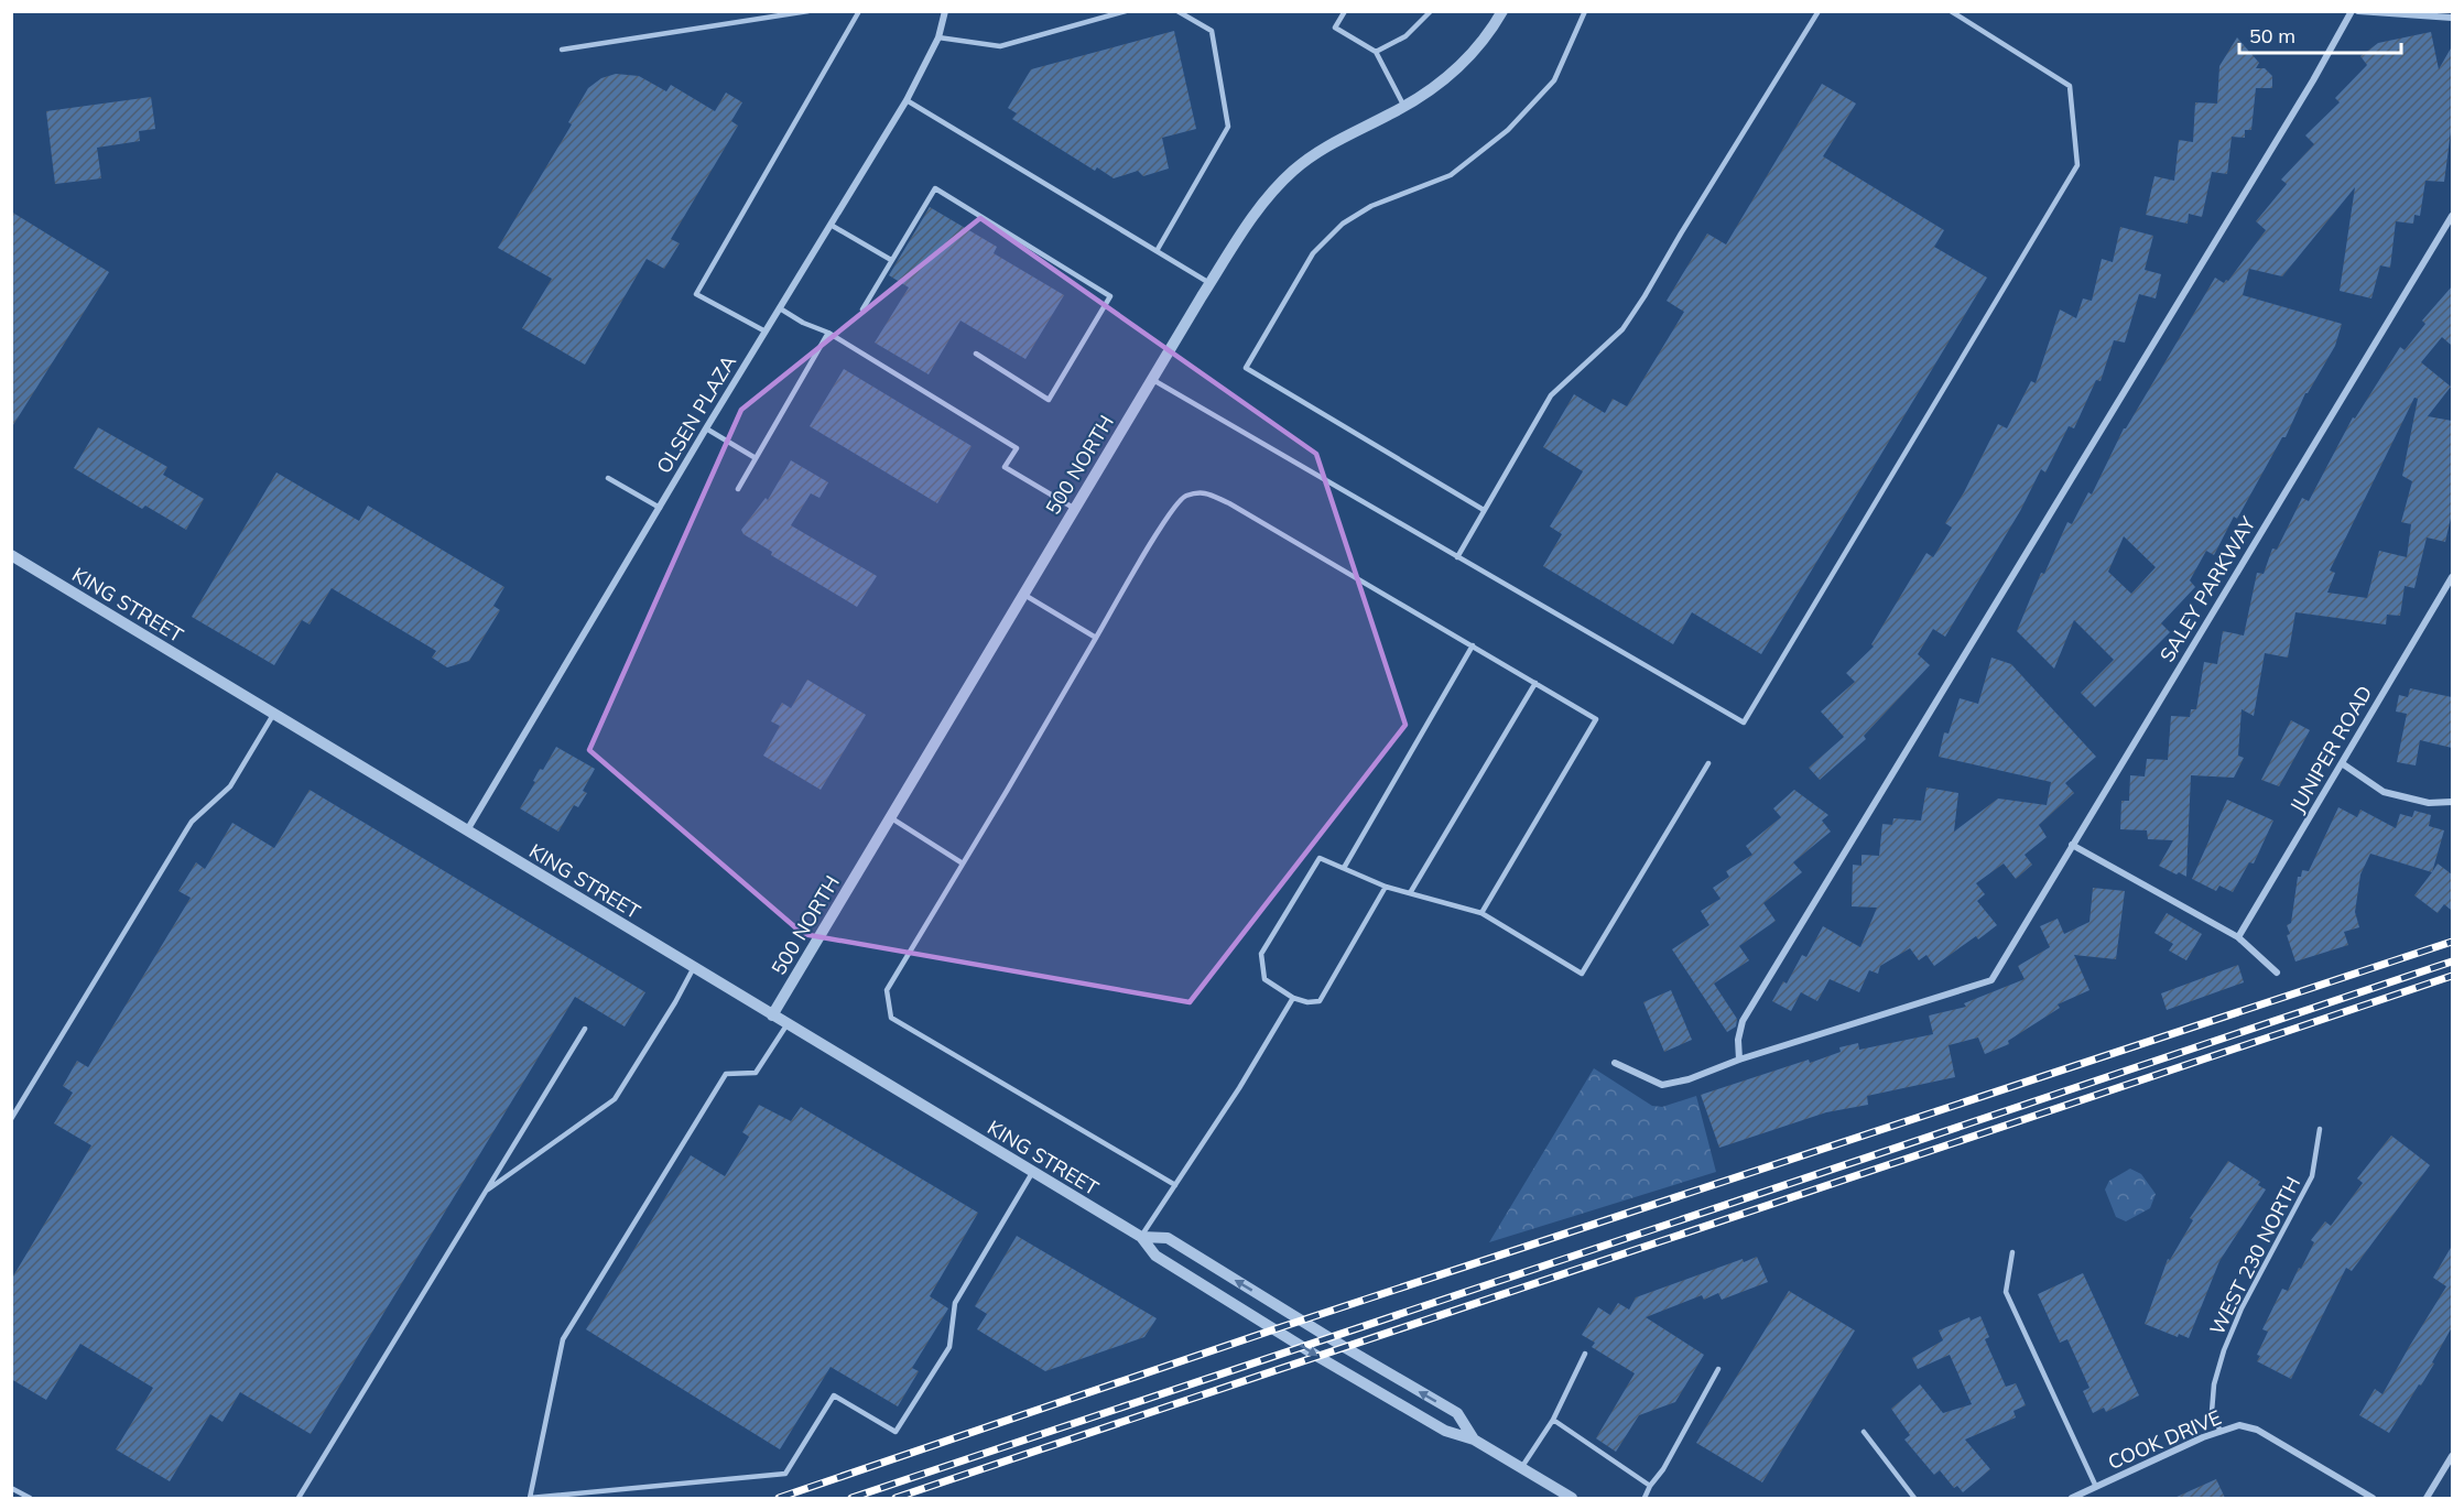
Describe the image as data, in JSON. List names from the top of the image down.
{
  "streets": {
    "street": [
      "OLSEN PLAZA",
      "500 NORTH",
      "SALEY PARKWAY",
      "KING STREET",
      "JUNIPER ROAD",
      "COOK DRIVE"
    ],
    "lane": ["WEST 230 NORTH"]
  },
  "crossings": [
    ["OLSEN PLAZA", "KING STREET"],
    ["500 NORTH", "KING STREET"],
    ["WEST 230 NORTH", "COOK DRIVE"]
  ],
  "scale_bar": "50 m"
}
